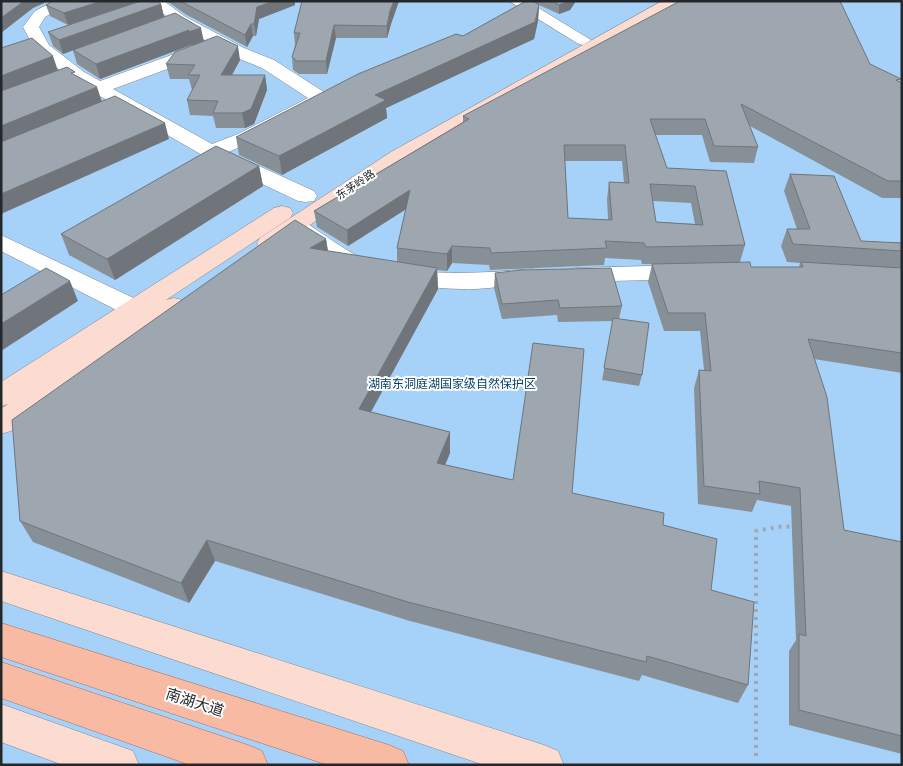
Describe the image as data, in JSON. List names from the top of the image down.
{
  "streets": {
    "main road": ["东茅岭路", "南湖大道"]
  },
  "parks": ["湖南东洞庭湖国家级自然保护区"]
}
